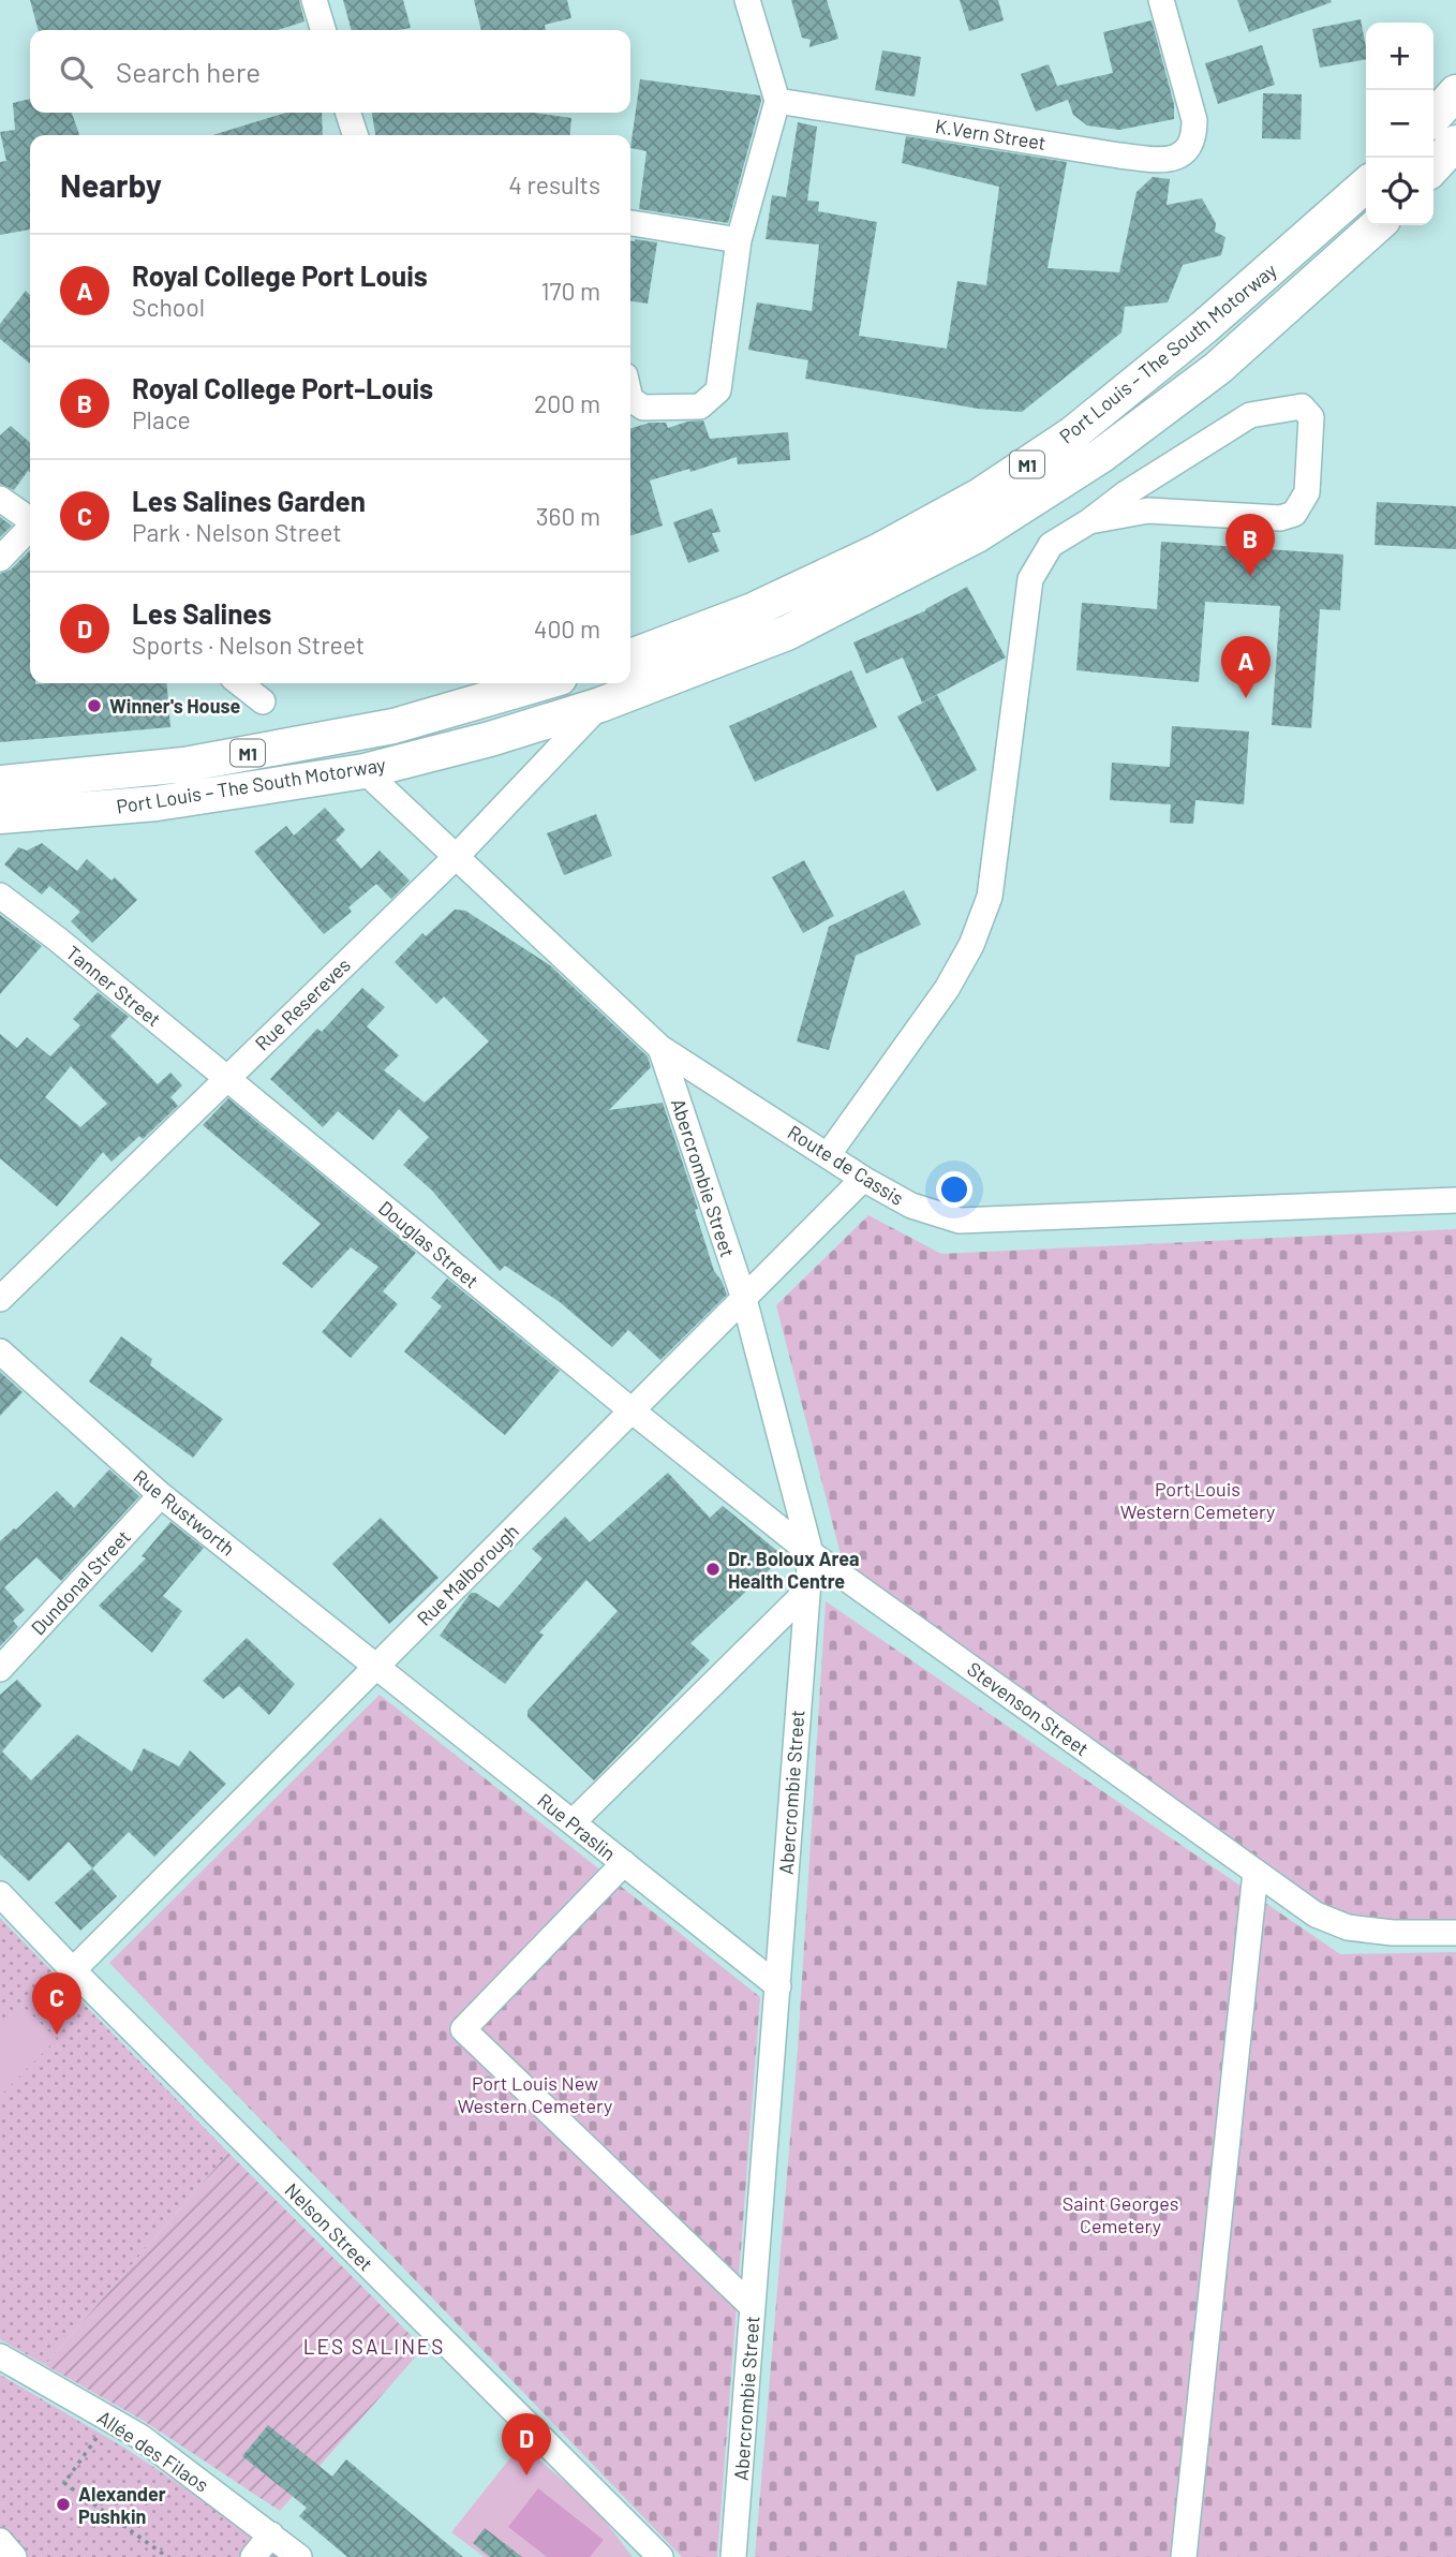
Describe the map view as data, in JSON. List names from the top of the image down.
{
  "streets": {
    "highway": ["Port Louis – The South Motorway", "M1"],
    "street": [
      "K.Vern Street",
      "Tanner Street",
      "Rue Resereves",
      "Route de Cassis",
      "Abercrombie Street",
      "Douglas Street",
      "Rue Rustworth",
      "Rue Malborough",
      "Dundonal Street",
      "Stevenson Street",
      "Rue Praslin",
      "Nelson Street",
      "Allée des Filaos"
    ]
  },
  "crossings": [
    ["Port Louis – The South Motorway", "Rue Resereves"],
    ["Port Louis – The South Motorway", "Route de Cassis"],
    ["Tanner Street", "Rue Resereves"],
    ["Tanner Street", "Douglas Street"],
    ["Rue Resereves", "Route de Cassis"],
    ["Rue Resereves", "Douglas Street"],
    ["Route de Cassis", "Abercrombie Street"],
    ["Route de Cassis", "Rue Malborough"],
    ["Abercrombie Street", "Rue Malborough"],
    ["Abercrombie Street", "Stevenson Street"],
    ["Abercrombie Street", "Rue Praslin"],
    ["Douglas Street", "Rue Malborough"],
    ["Douglas Street", "Stevenson Street"],
    ["Rue Rustworth", "Rue Malborough"],
    ["Rue Rustworth", "Dundonal Street"],
    ["Rue Rustworth", "Rue Praslin"],
    ["Rue Malborough", "Stevenson Street"],
    ["Rue Malborough", "Rue Praslin"],
    ["Rue Malborough", "Nelson Street"]
  ],
  "districts": ["LES SALINES"],
  "parks": ["Port Louis Western Cemetery", "Port Louis New Western Cemetery", "Saint Georges Cemetery"],
  "places": ["Winner's House", "Dr. Boloux Area Health Centre", "Alexander Pushkin"],
  "page": {
    "map_buttons": ["+", "−"],
    "search": "Search here",
    "heading": ["Nearby", "4 results"],
    "list": [
      {
        "mark": "A",
        "name": "Royal College Port Louis",
        "note": "School",
        "value": "170 m"
      },
      {
        "mark": "B",
        "name": "Royal College Port-Louis",
        "note": "Place",
        "value": "200 m"
      },
      {
        "mark": "C",
        "name": "Les Salines Garden",
        "note": "Park · Nelson Street",
        "value": "360 m"
      },
      {
        "mark": "D",
        "name": "Les Salines",
        "note": "Sports · Nelson Street",
        "value": "400 m"
      }
    ],
    "pins": [
      "B",
      "A",
      "C",
      "D"
    ]
  }
}
